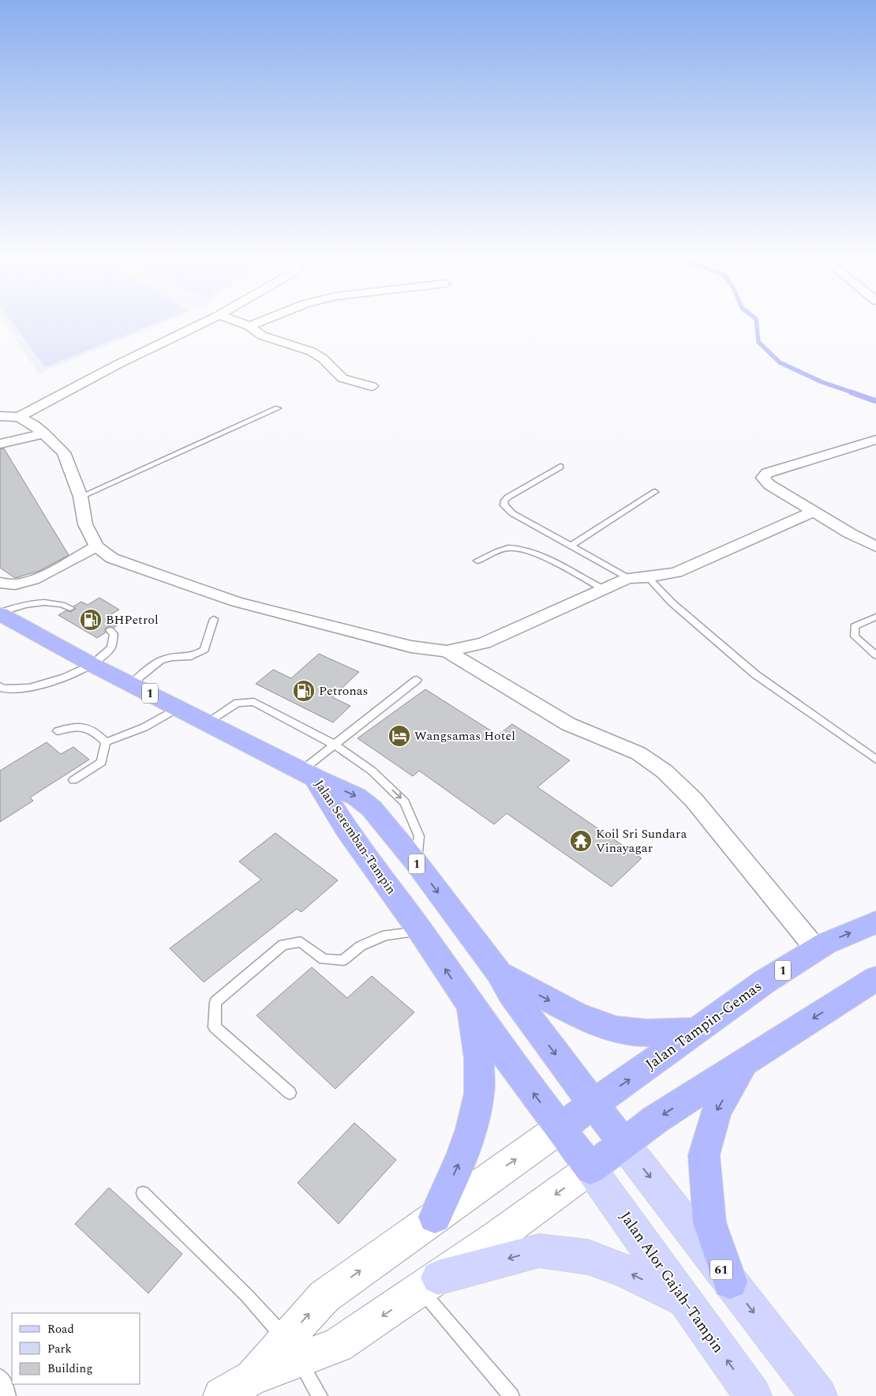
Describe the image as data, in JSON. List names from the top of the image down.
{
  "streets": {
    "highway": ["1", "Jalan Seremban-Tampin", "Jalan Tampin-Gemas"],
    "main road": ["61", "Jalan Alor Gajah–Tampin"]
  },
  "crossings": [
    ["1", "Jalan Seremban-Tampin"],
    ["1", "Jalan Tampin-Gemas"],
    ["1", "61"],
    ["Jalan Seremban-Tampin", "Jalan Tampin-Gemas"],
    ["Jalan Seremban-Tampin", "Jalan Alor Gajah–Tampin"]
  ],
  "places": {
    "fuel station": ["BHPetrol", "Petronas"],
    "hotel": ["Wangsamas Hotel"],
    "temple": ["Koil Sri Sundara Vinayagar"]
  },
  "legend": ["Road", "Park", "Building"]
}
